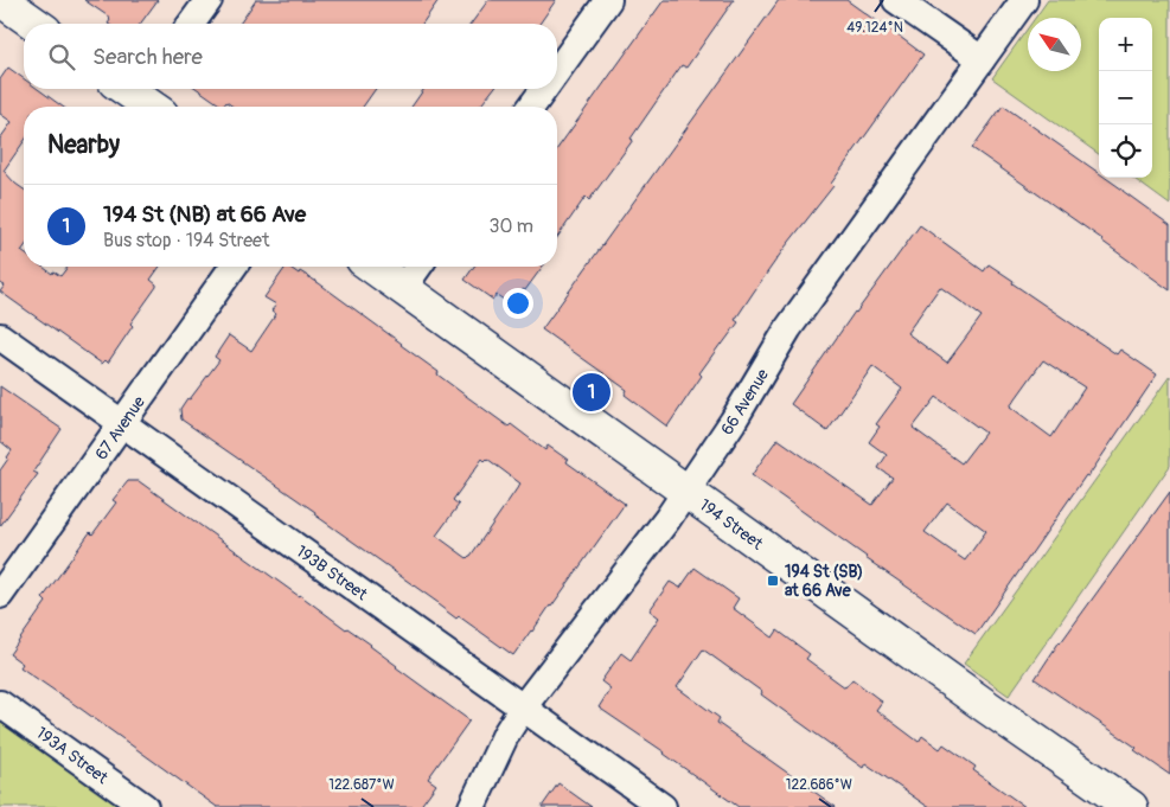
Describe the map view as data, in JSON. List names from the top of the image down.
{
  "streets": {
    "street": [
      "66 Avenue",
      "67 Avenue",
      "194 Street",
      "193B Street",
      "193A Street"
    ]
  },
  "crossings": [
    ["66 Avenue", "194 Street"],
    ["66 Avenue", "193B Street"],
    ["67 Avenue", "193B Street"]
  ],
  "places": {
    "transit": ["194 St (SB) at 66 Ave"]
  },
  "north": "top left",
  "page": {
    "map_buttons": ["+", "−"],
    "search": "Search here",
    "heading": "Nearby",
    "list": [
      {
        "mark": "1",
        "name": "194 St (NB) at 66 Ave",
        "note": "Bus stop · 194 Street",
        "value": "30 m"
      }
    ],
    "pins": "1"
  },
  "coordinates": ["49.124°N", "122.687°W", "122.686°W"]
}
